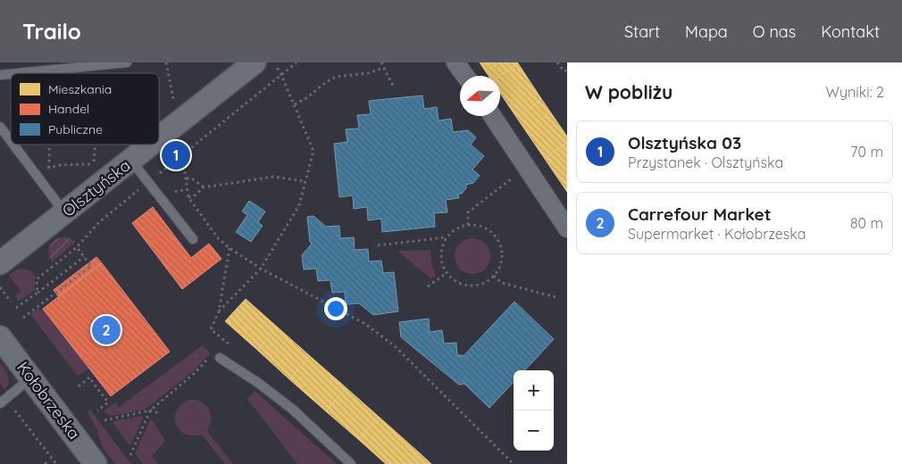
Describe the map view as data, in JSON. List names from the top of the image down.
{
  "streets": {
    "street": ["Olsztyńska", "Kołobrzeska"]
  },
  "legend": ["Mieszkania", "Handel", "Publiczne"],
  "north": "left",
  "page": {
    "header": "Trailo",
    "nav": [
      "Start",
      "Mapa",
      "O nas",
      "Kontakt"
    ],
    "heading": ["W pobliżu", "Wyniki: 2"],
    "list": [
      {
        "mark": "1",
        "name": "Olsztyńska 03",
        "note": "Przystanek · Olsztyńska",
        "value": "70 m"
      },
      {
        "mark": "2",
        "name": "Carrefour Market",
        "note": "Supermarket · Kołobrzeska",
        "value": "80 m"
      }
    ],
    "pins": ["1", "2"],
    "map_buttons": ["+", "−"]
  }
}
